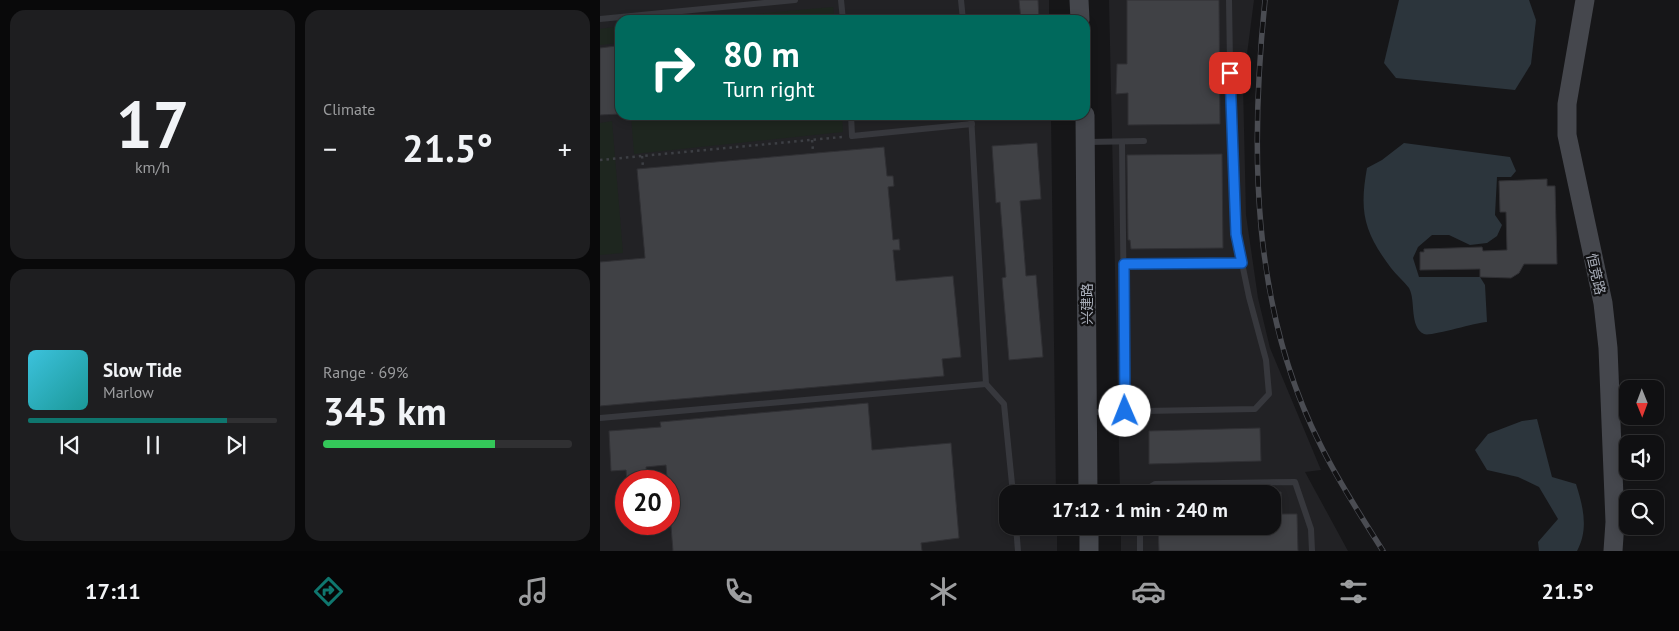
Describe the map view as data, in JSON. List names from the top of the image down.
{
  "streets": {
    "main road": ["恒竞路", "兴建路"]
  },
  "north": "bottom",
  "page": {
    "tile": [
      ["17", "km/h"],
      "Climate",
      ["Range · 69%", "345 km"]
    ],
    "turn": ["80 m", "Turn right"],
    "heat": ["−", "21.5°", "+"],
    "song": ["Slow Tide", "Marlow"],
    "limit": "20",
    "trip": "17:12 · 1 min · 240 m",
    "tabs": ["17:11", "21.5°"]
  }
}
